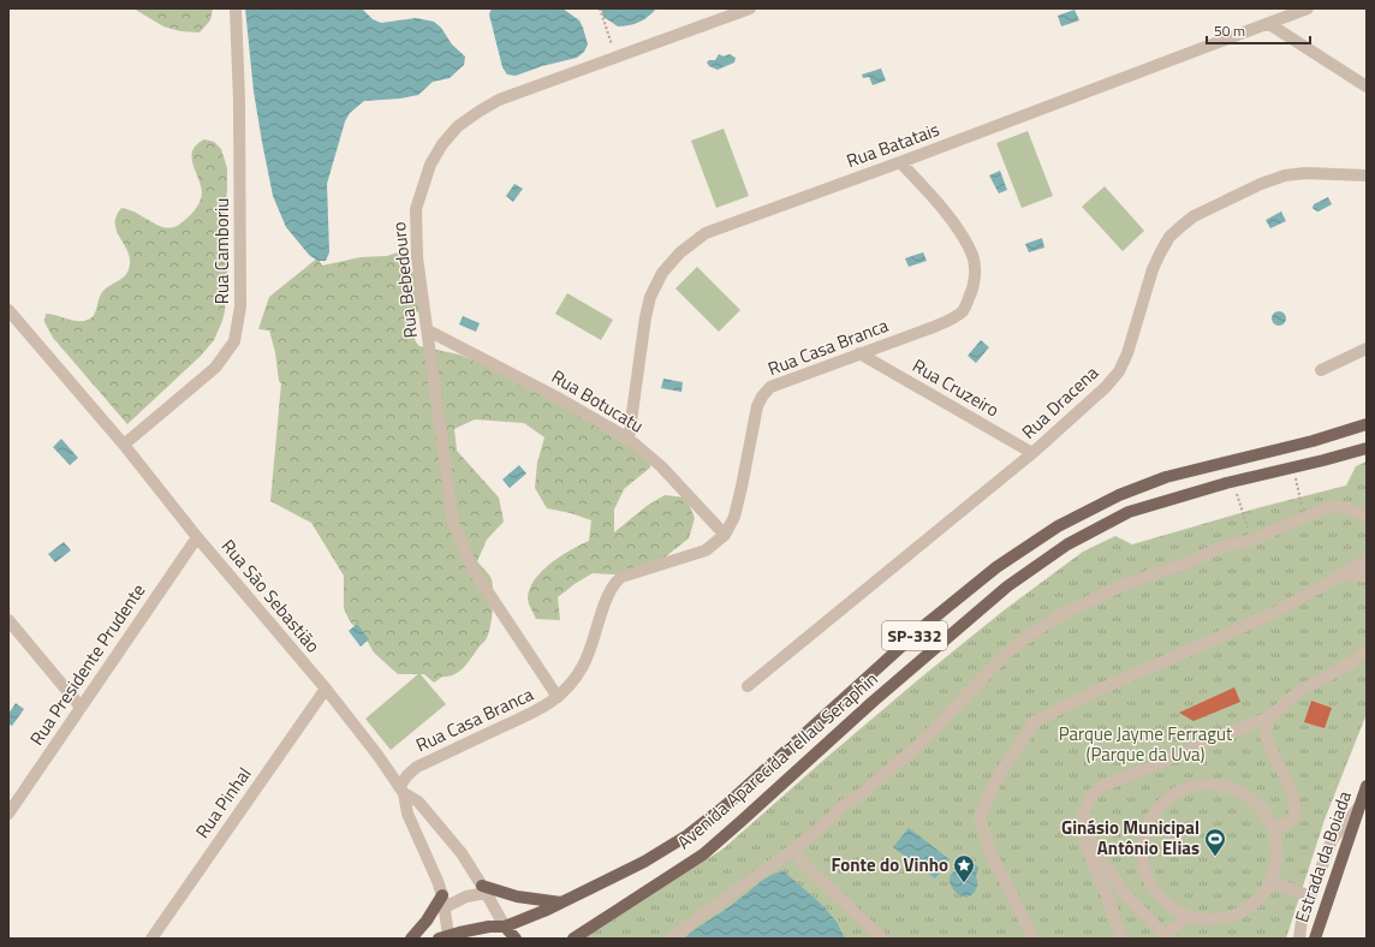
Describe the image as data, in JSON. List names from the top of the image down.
{
  "streets": {
    "main road": ["SP-332", "Avenida Aparecida Tellau Seraphin", "Estrada da Boiada"],
    "street": [
      "Rua Batatais",
      "Rua Camboriu",
      "Rua Bebedouro",
      "Rua Casa Branca",
      "Rua Cruzeiro",
      "Rua Botucatu",
      "Rua Dracena",
      "Rua São Sebastião",
      "Rua Presidente Prudente",
      "Rua Pinhal"
    ]
  },
  "crossings": [
    ["Rua Batatais", "Rua Casa Branca"],
    ["Rua Batatais", "Rua Botucatu"],
    ["Rua Camboriu", "Rua São Sebastião"],
    ["Rua Bebedouro", "Rua Casa Branca"],
    ["Rua Bebedouro", "Rua Botucatu"],
    ["Rua Casa Branca", "Rua Cruzeiro"],
    ["Rua Casa Branca", "Rua Botucatu"],
    ["Rua Casa Branca", "Rua São Sebastião"],
    ["Rua Cruzeiro", "Rua Dracena"],
    ["Rua São Sebastião", "Rua Presidente Prudente"],
    ["Rua São Sebastião", "Avenida Aparecida Tellau Seraphin"],
    ["Rua São Sebastião", "Rua Pinhal"]
  ],
  "parks": ["Parque Jayme Ferragut (Parque da Uva)"],
  "places": {
    "sports": ["Ginásio Municipal Antônio Elias"],
    "place": ["Fonte do Vinho"]
  },
  "scale_bar": "50 m"
}
